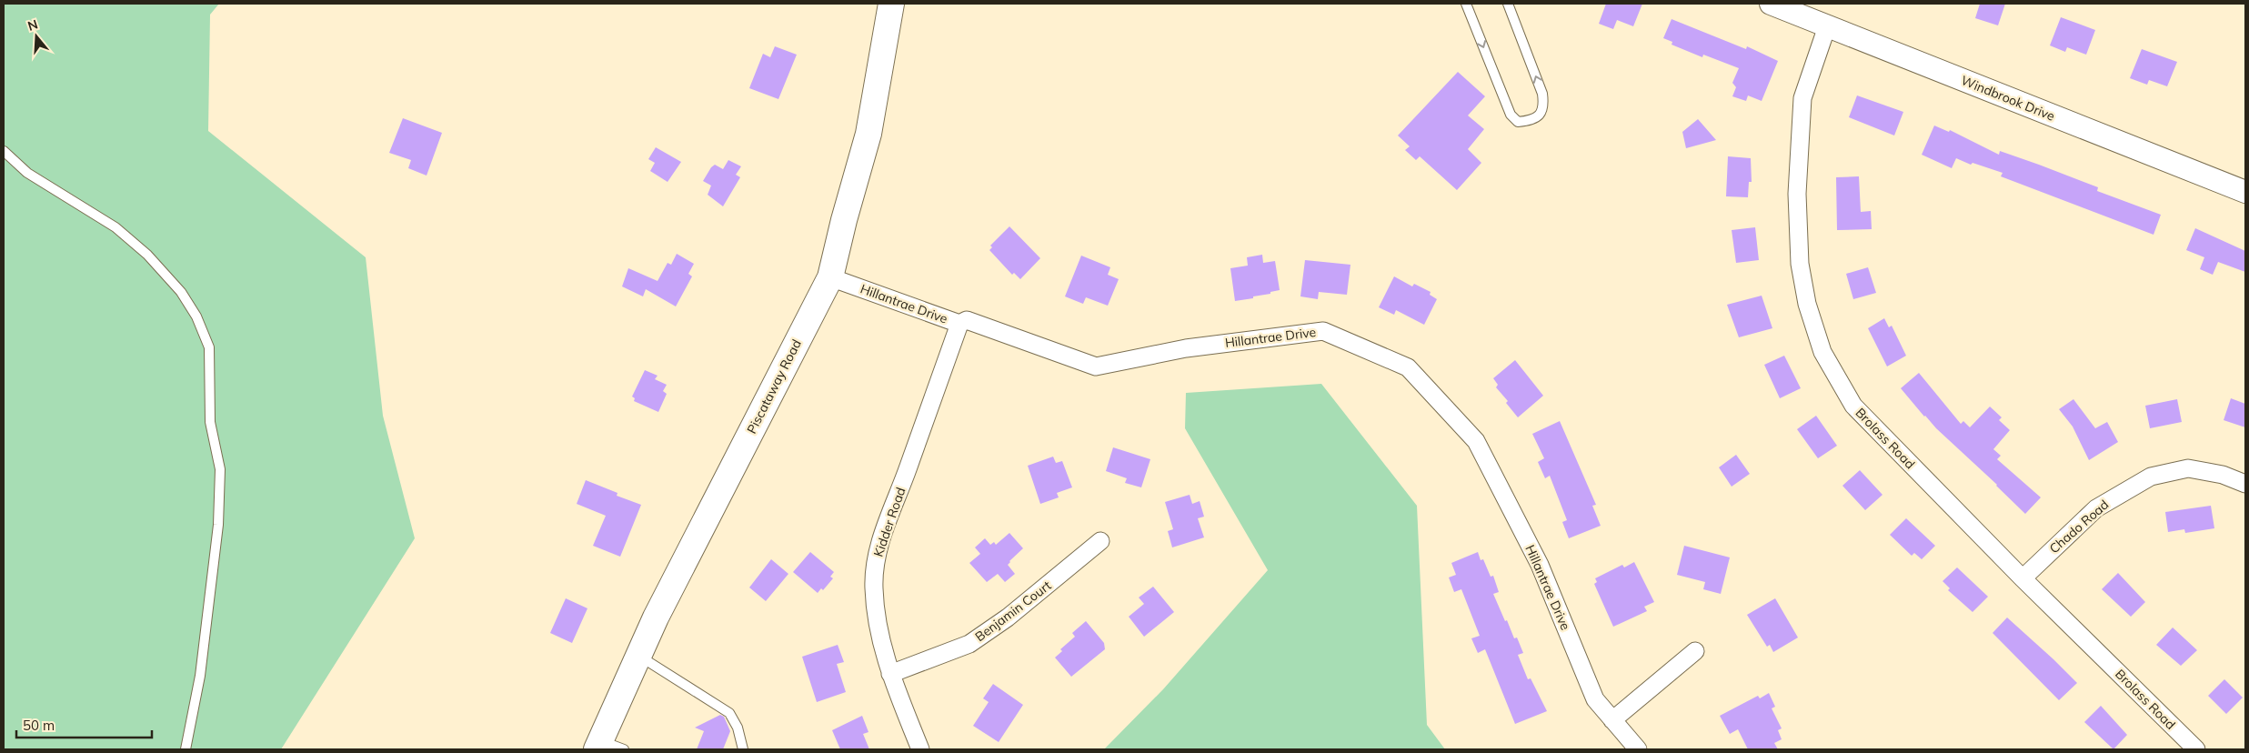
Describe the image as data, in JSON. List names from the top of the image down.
{
  "streets": {
    "main road": ["Piscataway Road"],
    "street": [
      "Windbrook Drive",
      "Hillantrae Drive",
      "Brolass Road",
      "Kidder Road",
      "Chado Road",
      "Benjamin Court"
    ]
  },
  "crossings": [
    ["Windbrook Drive", "Brolass Road"],
    ["Hillantrae Drive", "Piscataway Road"],
    ["Hillantrae Drive", "Kidder Road"],
    ["Brolass Road", "Chado Road"],
    ["Kidder Road", "Benjamin Court"]
  ],
  "scale_bar": "50 m",
  "north": "top"
}
